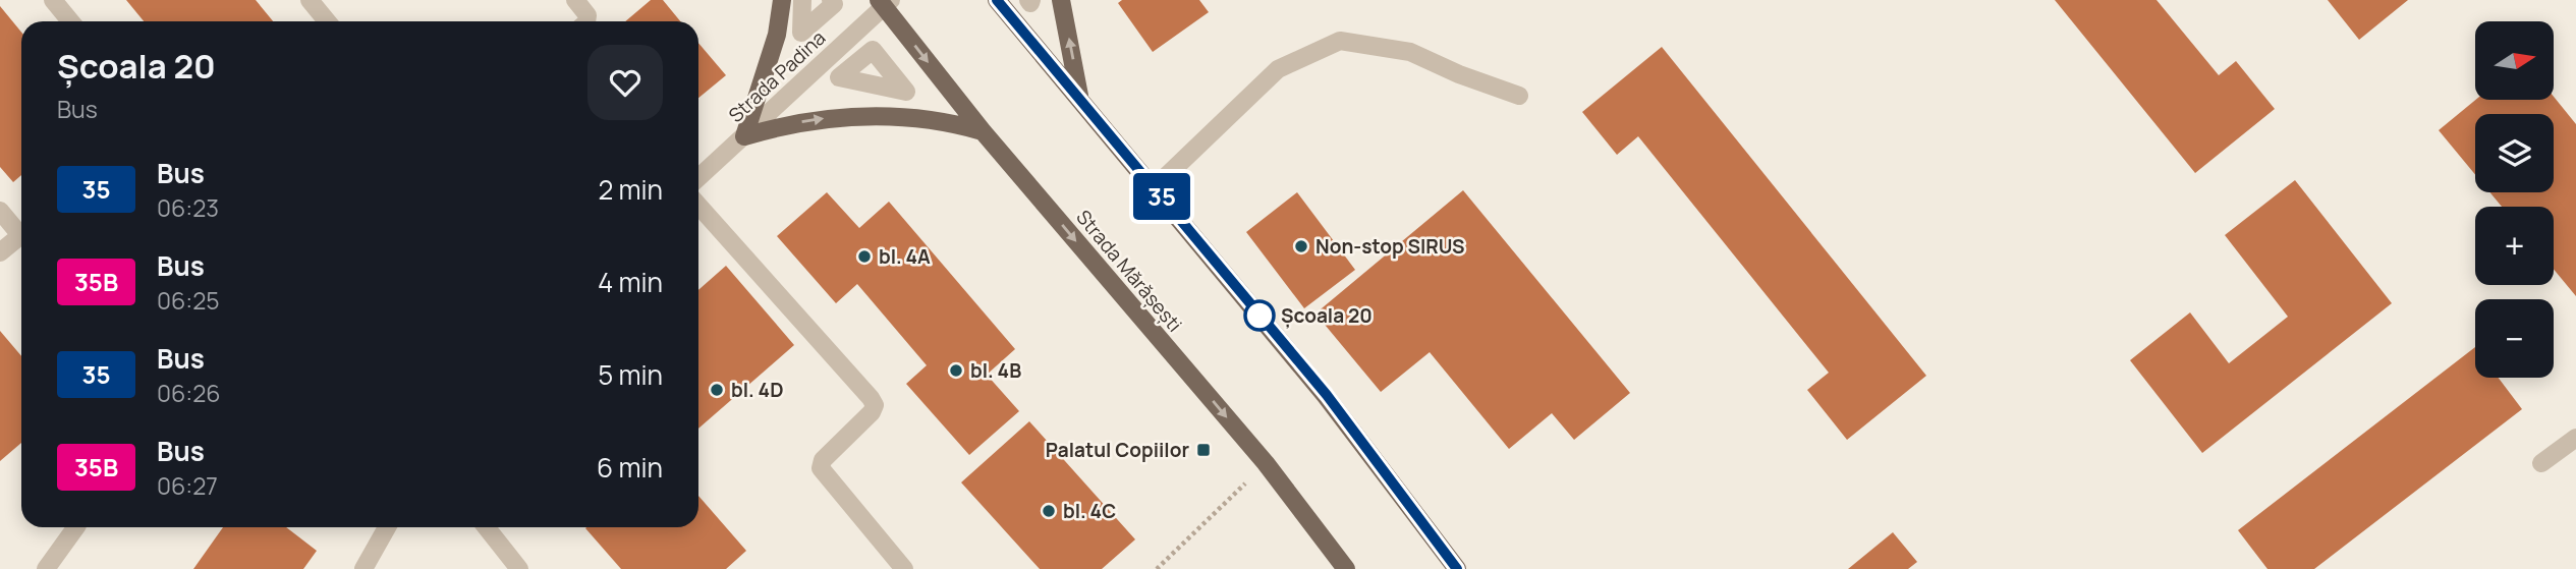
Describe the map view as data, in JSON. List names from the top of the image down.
{
  "streets": {
    "main road": ["Strada Mărășești"],
    "street": ["Strada Padina"]
  },
  "crossings": [
    ["Strada Padina", "Strada Mărășești"]
  ],
  "places": {
    "other": [
      "Non-stop SIRUS",
      "bl. 4A",
      "Școala 20",
      "bl. 4B",
      "bl. 4D",
      "bl. 4C"
    ],
    "transit": ["Palatul Copiilor"]
  },
  "lines": ["bus line 35"],
  "north": "right",
  "page": {
    "on_map": "35",
    "map_buttons": ["+", "−"],
    "heading": ["Școala 20", "Bus"],
    "list": [
      {
        "mark": "35",
        "name": "Bus",
        "note": "06:23",
        "value": "2 min"
      },
      {
        "mark": "35B",
        "name": "Bus",
        "note": "06:25",
        "value": "4 min"
      },
      {
        "mark": "35",
        "name": "Bus",
        "note": "06:26",
        "value": "5 min"
      },
      {
        "mark": "35B",
        "name": "Bus",
        "note": "06:27",
        "value": "6 min"
      }
    ]
  }
}
